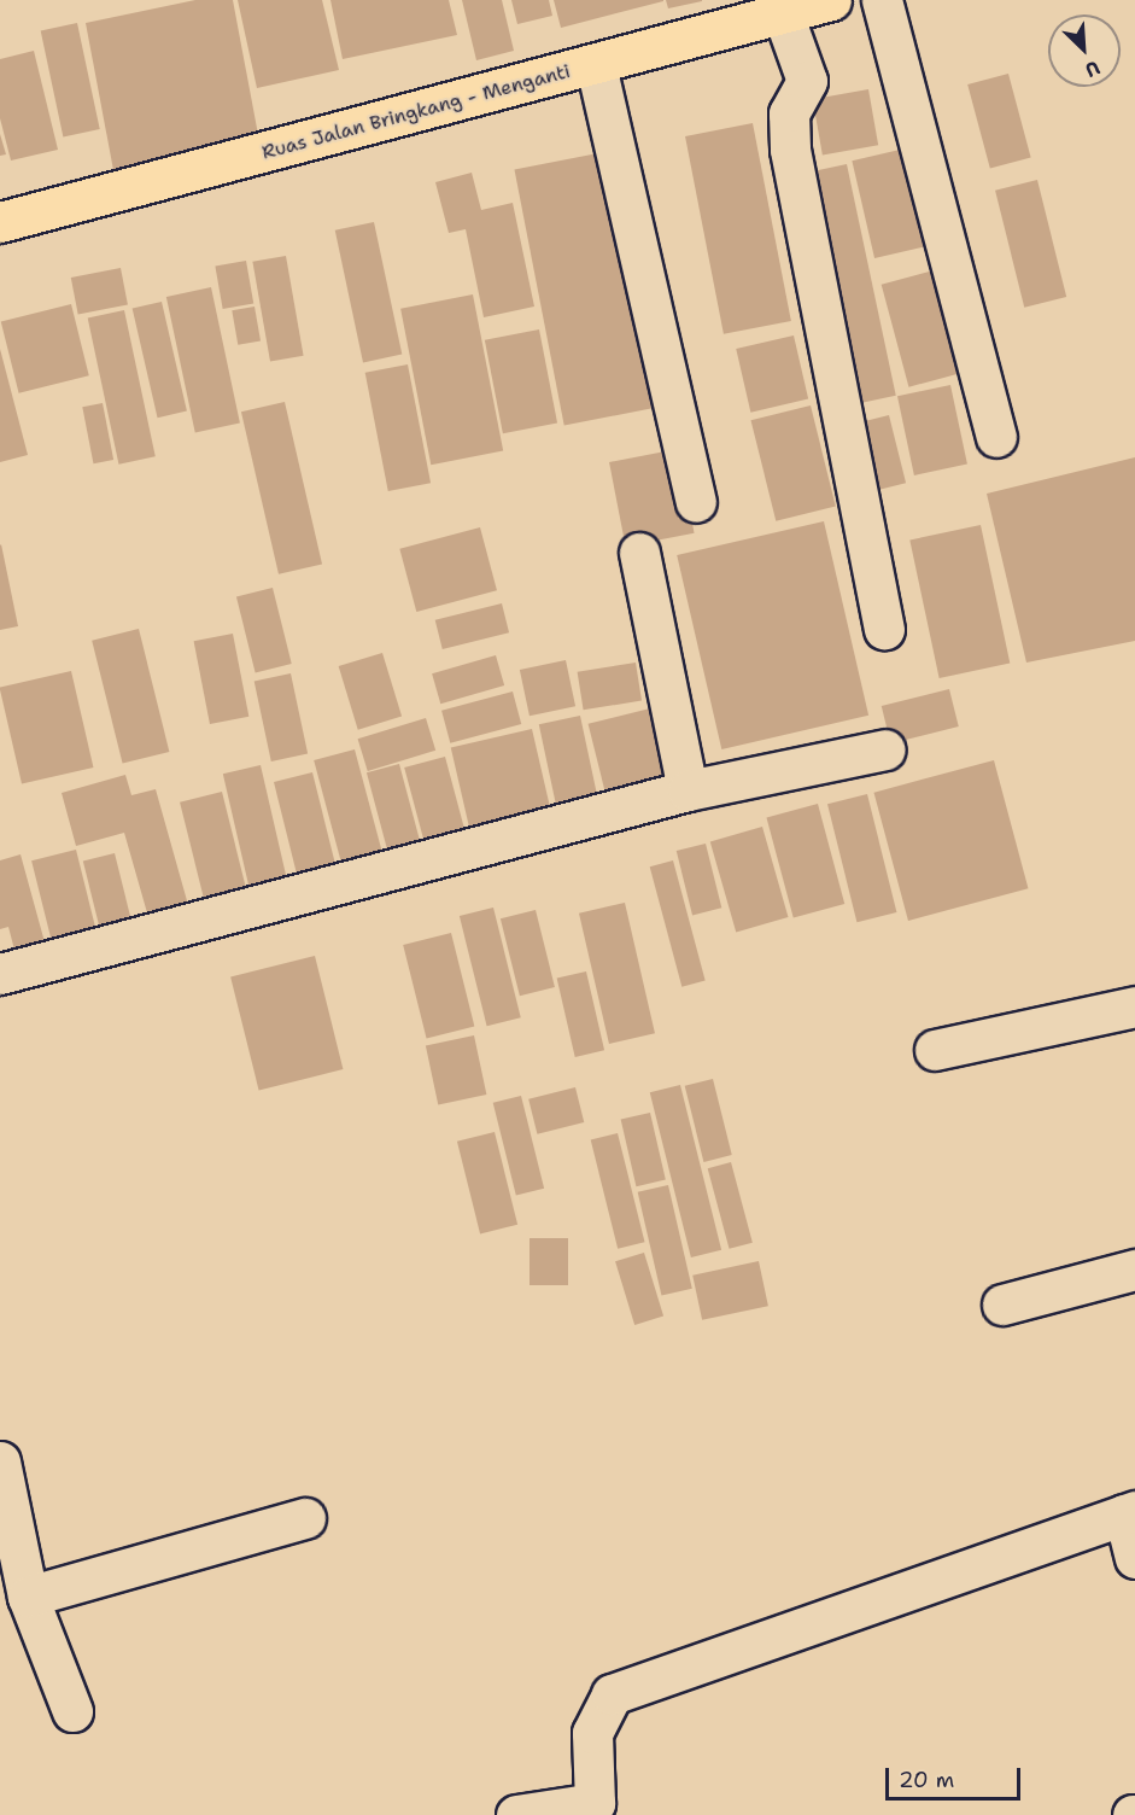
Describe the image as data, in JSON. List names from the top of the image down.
{
  "streets": {
    "main road": ["Ruas Jalan Bringkang - Menganti"]
  },
  "scale_bar": "20 m",
  "north": "bottom right"
}
